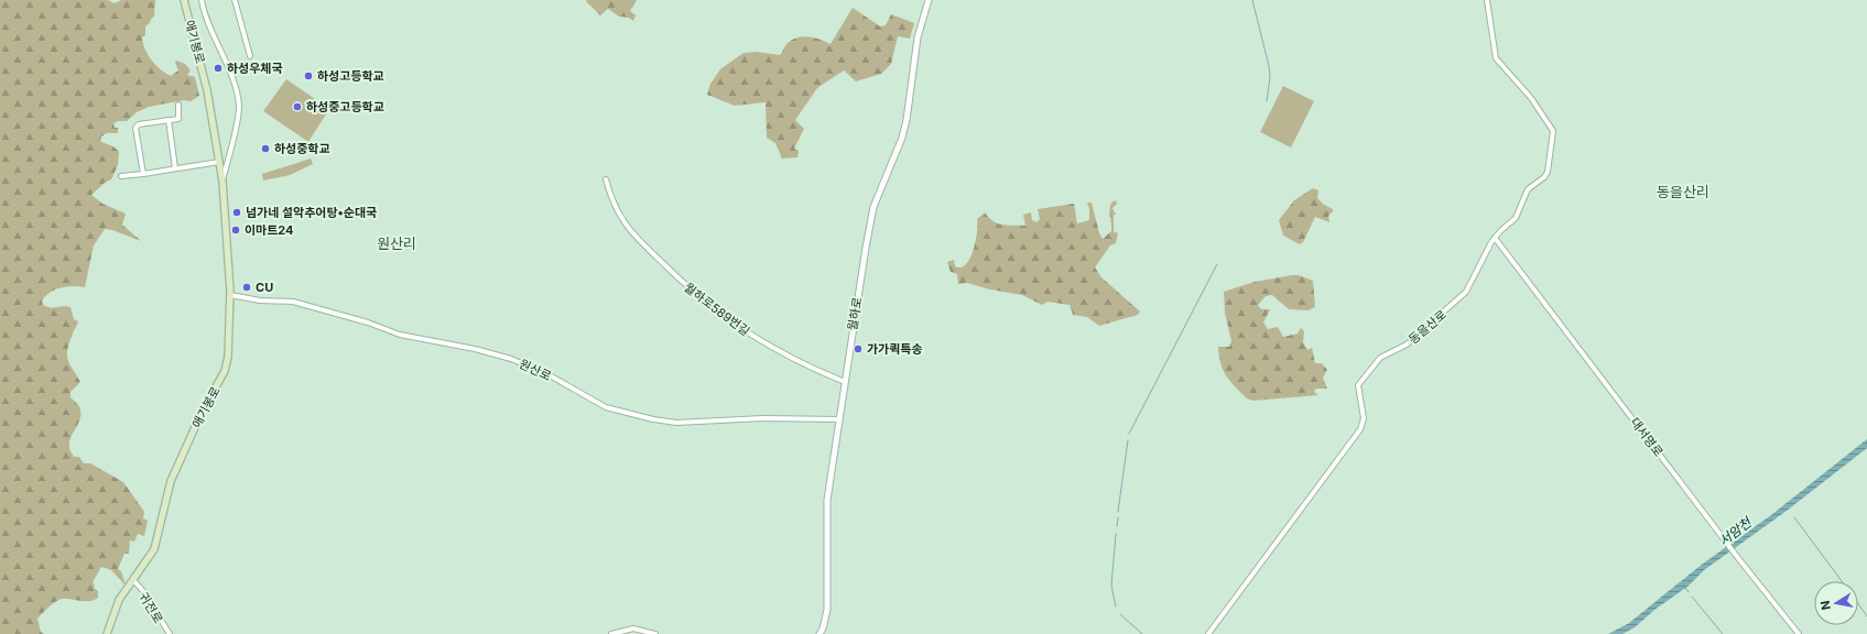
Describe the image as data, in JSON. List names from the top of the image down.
{
  "streets": {
    "main road": ["애기봉로"],
    "street": [
      "월하로589번길",
      "월하로",
      "동을산로",
      "원산로",
      "대서명로",
      "귀전로"
    ]
  },
  "crossings": [
    ["애기봉로", "원산로"],
    ["애기봉로", "귀전로"],
    ["월하로589번길", "월하로"],
    ["월하로", "원산로"],
    ["동을산로", "대서명로"]
  ],
  "districts": ["동을산리", "원산리"],
  "water": ["서암천"],
  "places": [
    "하성우체국",
    "하성고등학교",
    "하성중고등학교",
    "하성중학교",
    "넘가네 설악추어탕•순대국",
    "이마트24",
    "CU",
    "가가퀵특송"
  ],
  "north": "left"
}
